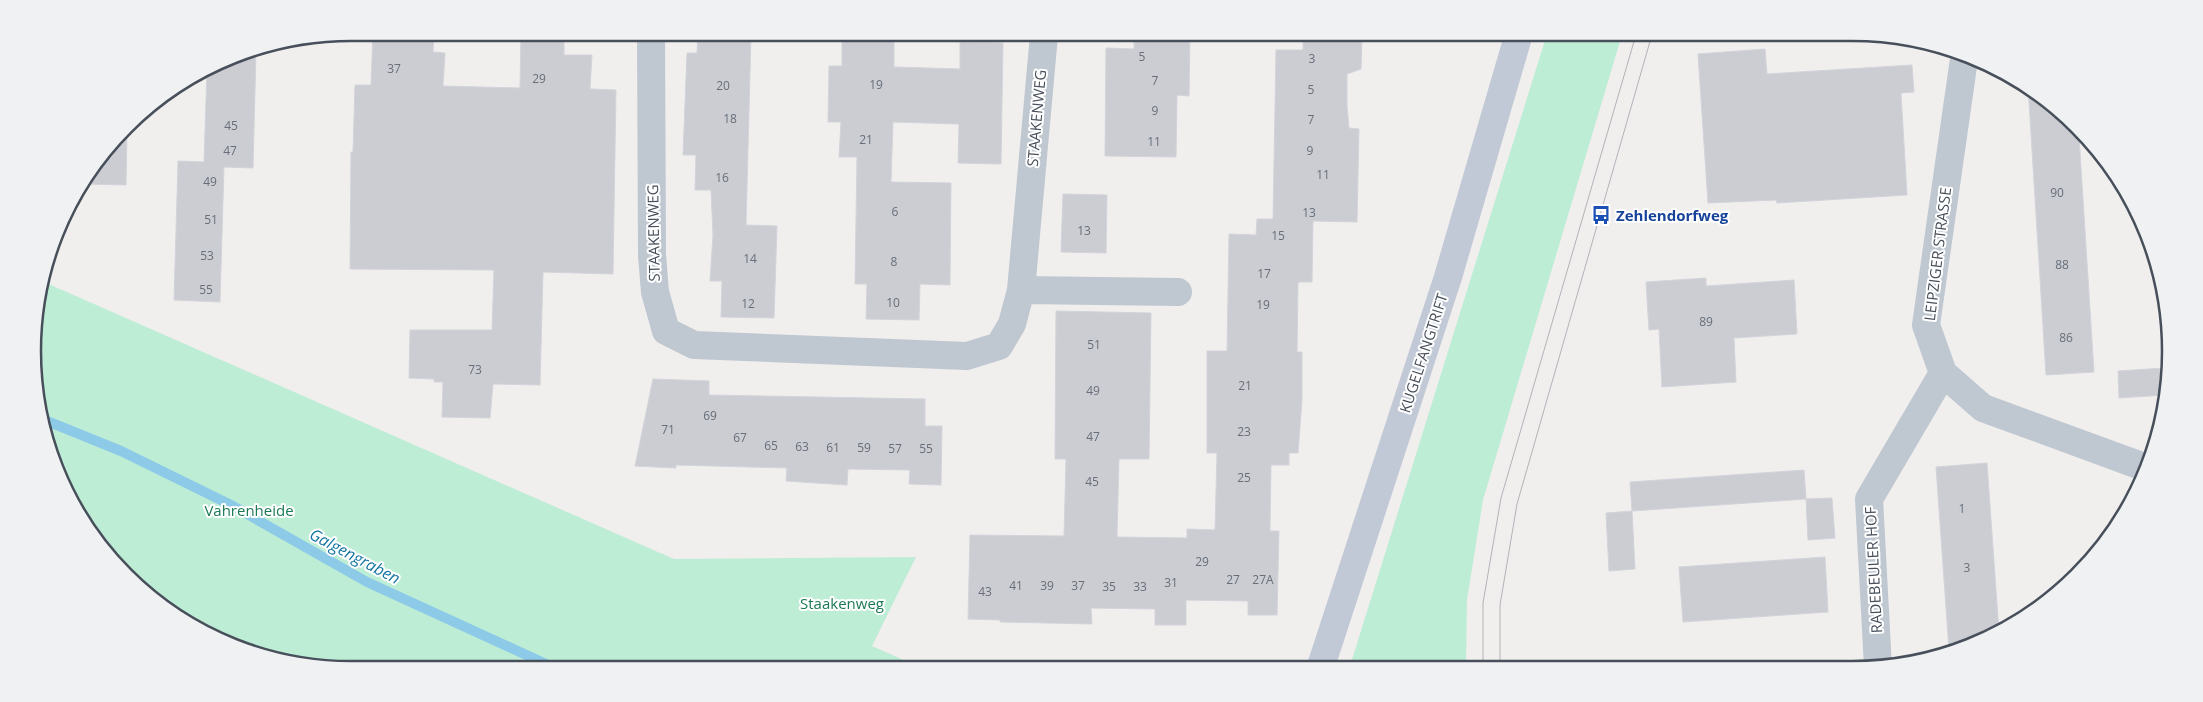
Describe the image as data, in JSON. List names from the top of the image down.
{
  "streets": {
    "street": [
      "STAAKENWEG",
      "LEIPZIGER STRASSE",
      "KUGELFANGTRIFT",
      "RADEBEULER HOF"
    ]
  },
  "crossings": [
    ["LEIPZIGER STRASSE", "RADEBEULER HOF"]
  ],
  "water": ["Galgengraben"],
  "parks": ["Vahrenheide", "Staakenweg"],
  "places": {
    "bus stop": ["Zehlendorfweg"]
  },
  "house_numbers": [
    "5",
    "3",
    "37",
    "29",
    "7",
    "19",
    "20",
    "5",
    "9",
    "18",
    "7",
    "45",
    "21",
    "11",
    "47",
    "9",
    "11",
    "16",
    "49",
    "90",
    "6",
    "13",
    "51",
    "13",
    "15",
    "53",
    "14",
    "8",
    "88",
    "17",
    "55",
    "10",
    "12",
    "19",
    "89",
    "86",
    "51",
    "73",
    "21",
    "49",
    "69",
    "71",
    "23",
    "47",
    "67",
    "65",
    "63",
    "61",
    "59",
    "57",
    "55",
    "25",
    "45",
    "1",
    "29",
    "3",
    "27",
    "27A",
    "31",
    "41",
    "39",
    "37",
    "35",
    "33",
    "43"
  ]
}
